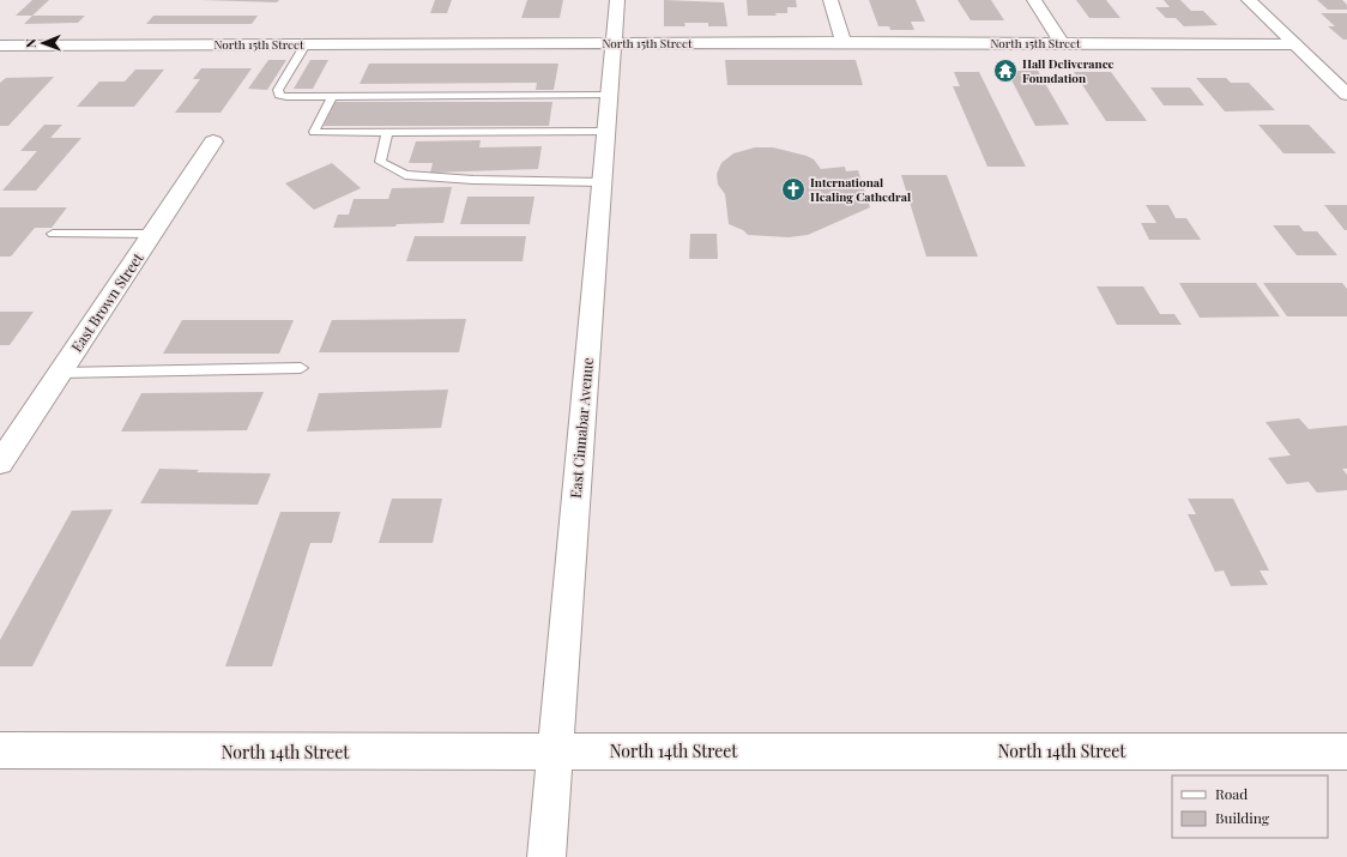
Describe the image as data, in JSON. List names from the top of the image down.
{
  "streets": {
    "street": [
      "North 15th Street",
      "East Brown Street",
      "East Cinnabar Avenue",
      "North 14th Street"
    ]
  },
  "crossings": [
    ["North 15th Street", "East Cinnabar Avenue"],
    ["East Cinnabar Avenue", "North 14th Street"]
  ],
  "places": {
    "temple": ["Hall Deliverance Foundation"],
    "church": ["International Healing Cathedral"]
  },
  "legend": ["Road", "Building"],
  "north": "left"
}
